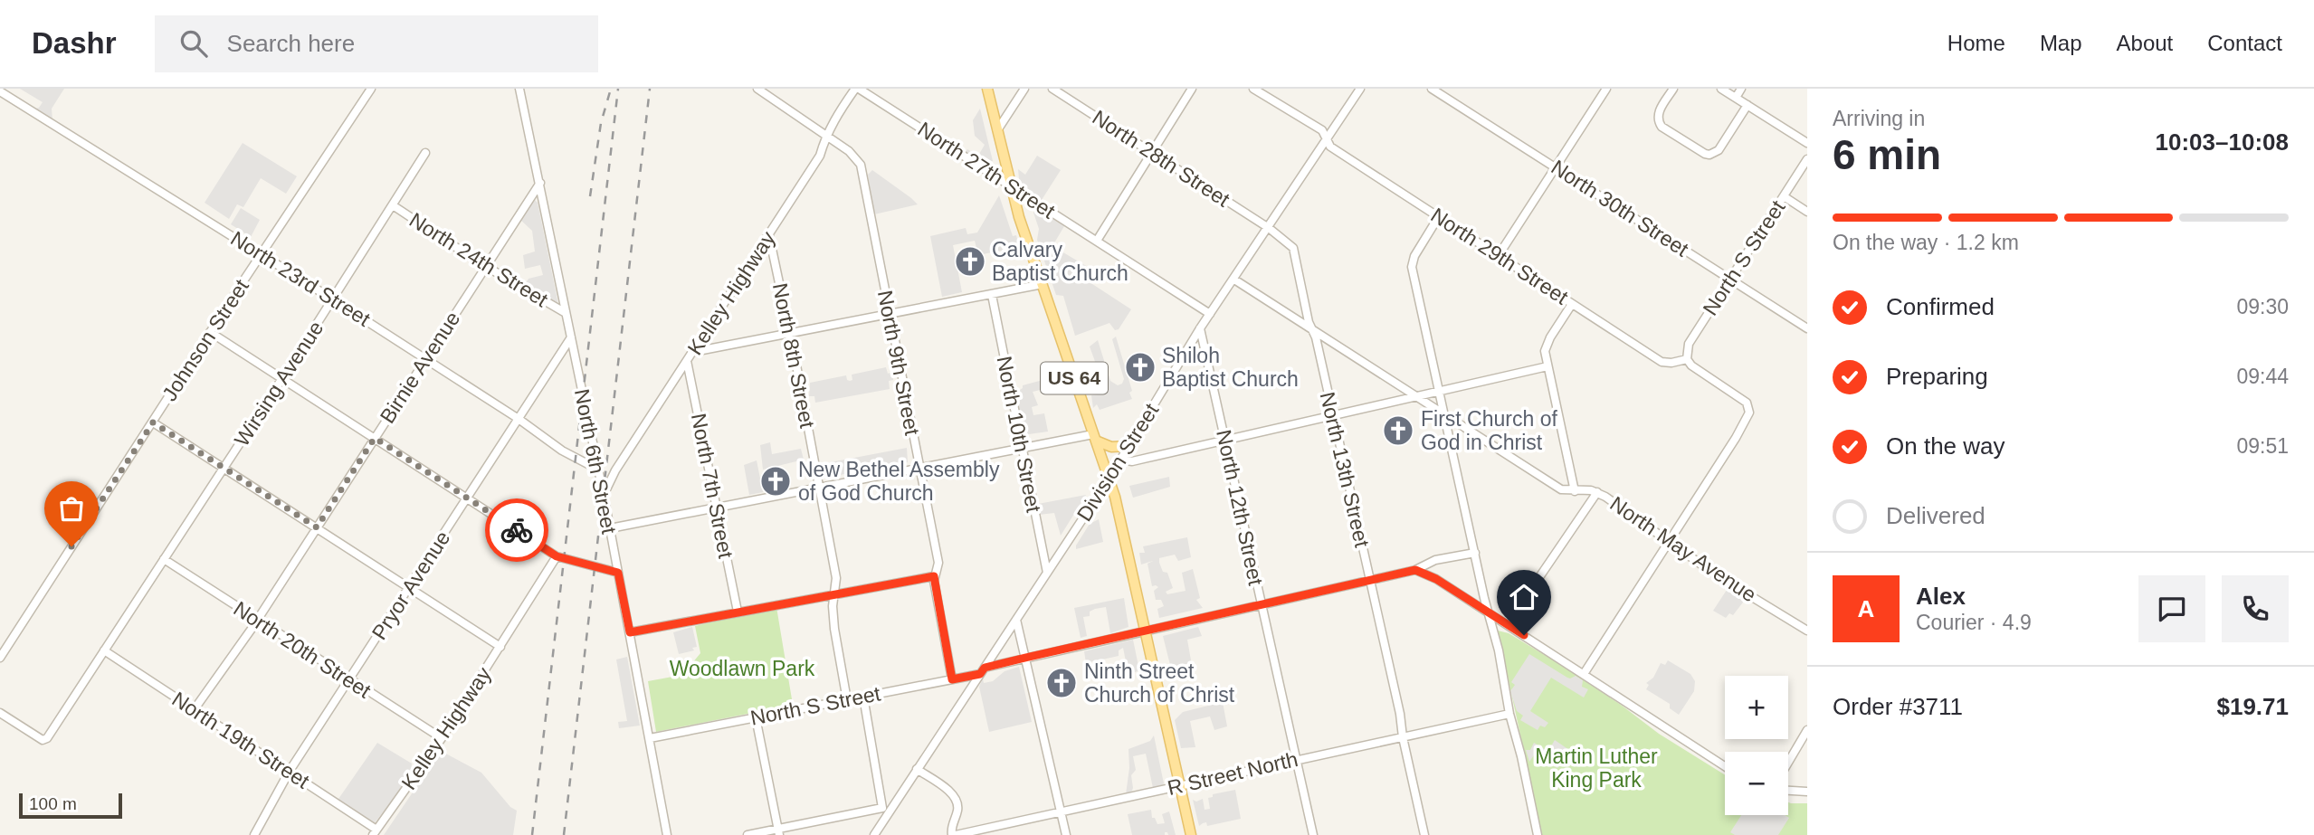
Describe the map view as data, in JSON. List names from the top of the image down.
{
  "streets": {
    "main road": ["US 64"],
    "street": [
      "North 28th Street",
      "North 27th Street",
      "North 30th Street",
      "North 29th Street",
      "North S Street",
      "North 24th Street",
      "North 23rd Street",
      "Kelley Highway",
      "Johnson Street",
      "North 8th Street",
      "North 9th Street",
      "Birnie Avenue",
      "Wirsing Avenue",
      "North 10th Street",
      "North 6th Street",
      "Division Street",
      "North 13th Street",
      "North 7th Street",
      "North 12th Street",
      "North May Avenue",
      "Pryor Avenue",
      "North 20th Street",
      "North 19th Street",
      "R Street North"
    ]
  },
  "crossings": [
    ["North 28th Street", "Division Street"],
    ["North 28th Street", "North 13th Street"],
    ["North 27th Street", "Kelley Highway"],
    ["North 27th Street", "US 64"],
    ["North 27th Street", "Division Street"],
    ["North 30th Street", "North S Street"],
    ["North 29th Street", "North S Street"],
    ["North 29th Street", "Division Street"],
    ["North S Street", "North 8th Street"],
    ["North S Street", "North 9th Street"],
    ["North S Street", "US 64"],
    ["North S Street", "North 6th Street"],
    ["North S Street", "Division Street"],
    ["North S Street", "North 13th Street"],
    ["North S Street", "North 12th Street"],
    ["North 24th Street", "Birnie Avenue"],
    ["North 24th Street", "Wirsing Avenue"],
    ["North 24th Street", "North 6th Street"],
    ["North 23rd Street", "Johnson Street"],
    ["North 23rd Street", "Birnie Avenue"],
    ["North 23rd Street", "Wirsing Avenue"],
    ["North 23rd Street", "North 6th Street"],
    ["North 23rd Street", "Pryor Avenue"],
    ["Kelley Highway", "North 8th Street"],
    ["Kelley Highway", "North 9th Street"],
    ["Kelley Highway", "North 6th Street"],
    ["Kelley Highway", "North 7th Street"],
    ["Kelley Highway", "North 20th Street"],
    ["Kelley Highway", "North 19th Street"],
    ["Birnie Avenue", "North 6th Street"],
    ["Birnie Avenue", "North 20th Street"],
    ["Birnie Avenue", "North 19th Street"],
    ["US 64", "Division Street"],
    ["US 64", "R Street North"],
    ["Wirsing Avenue", "North 20th Street"],
    ["Wirsing Avenue", "North 19th Street"],
    ["North 10th Street", "Division Street"],
    ["North 6th Street", "Pryor Avenue"],
    ["Division Street", "North 13th Street"],
    ["Division Street", "North 12th Street"],
    ["Division Street", "North May Avenue"],
    ["North 13th Street", "North May Avenue"],
    ["North 13th Street", "R Street North"],
    ["North 12th Street", "R Street North"],
    ["Pryor Avenue", "North 20th Street"],
    ["Pryor Avenue", "North 19th Street"]
  ],
  "parks": ["Woodlawn Park", "Martin Luther King Park"],
  "places": {
    "church": [
      "Calvary Baptist Church",
      "Shiloh Baptist Church",
      "First Church of God in Christ",
      "New Bethel Assembly of God Church",
      "Ninth Street Church of Christ"
    ]
  },
  "scale_bar": "100 m",
  "page": {
    "header": "Dashr",
    "search": "Search here",
    "nav": [
      "Home",
      "Map",
      "About",
      "Contact"
    ],
    "heading": ["6 min", "Arriving in", "10:03–10:08"],
    "panel": [
      "Alex",
      "Courier · 4.9",
      "Order #3711",
      "$19.71"
    ],
    "bar": "On the way · 1.2 km",
    "list": [
      ["Confirmed", "09:30"],
      ["Preparing", "09:44"],
      ["On the way", "09:51"],
      "Delivered"
    ],
    "round": "A",
    "map_buttons": ["+", "−"],
    "scale": "100 m"
  }
}
